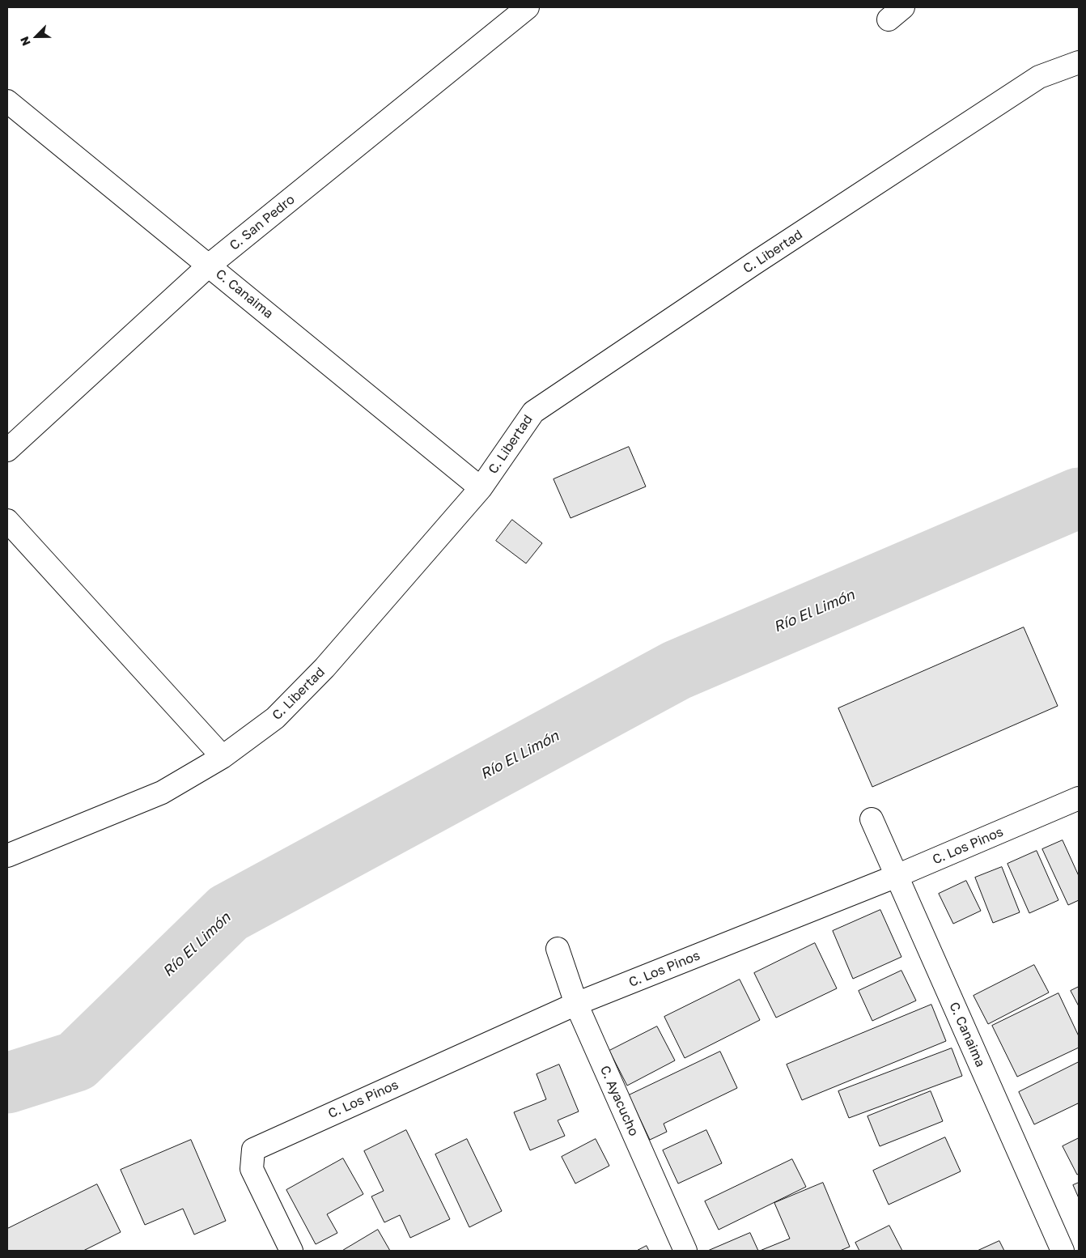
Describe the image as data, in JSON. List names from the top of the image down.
{
  "streets": {
    "street": [
      "C. San Pedro",
      "C. Libertad",
      "C. Canaima",
      "C. Los Pinos",
      "C. Ayacucho"
    ]
  },
  "crossings": [
    ["C. San Pedro", "C. Canaima"],
    ["C. Libertad", "C. Canaima"],
    ["C. Canaima", "C. Los Pinos"],
    ["C. Los Pinos", "C. Ayacucho"]
  ],
  "water": ["Río El Limón"],
  "north": "bottom left"
}
